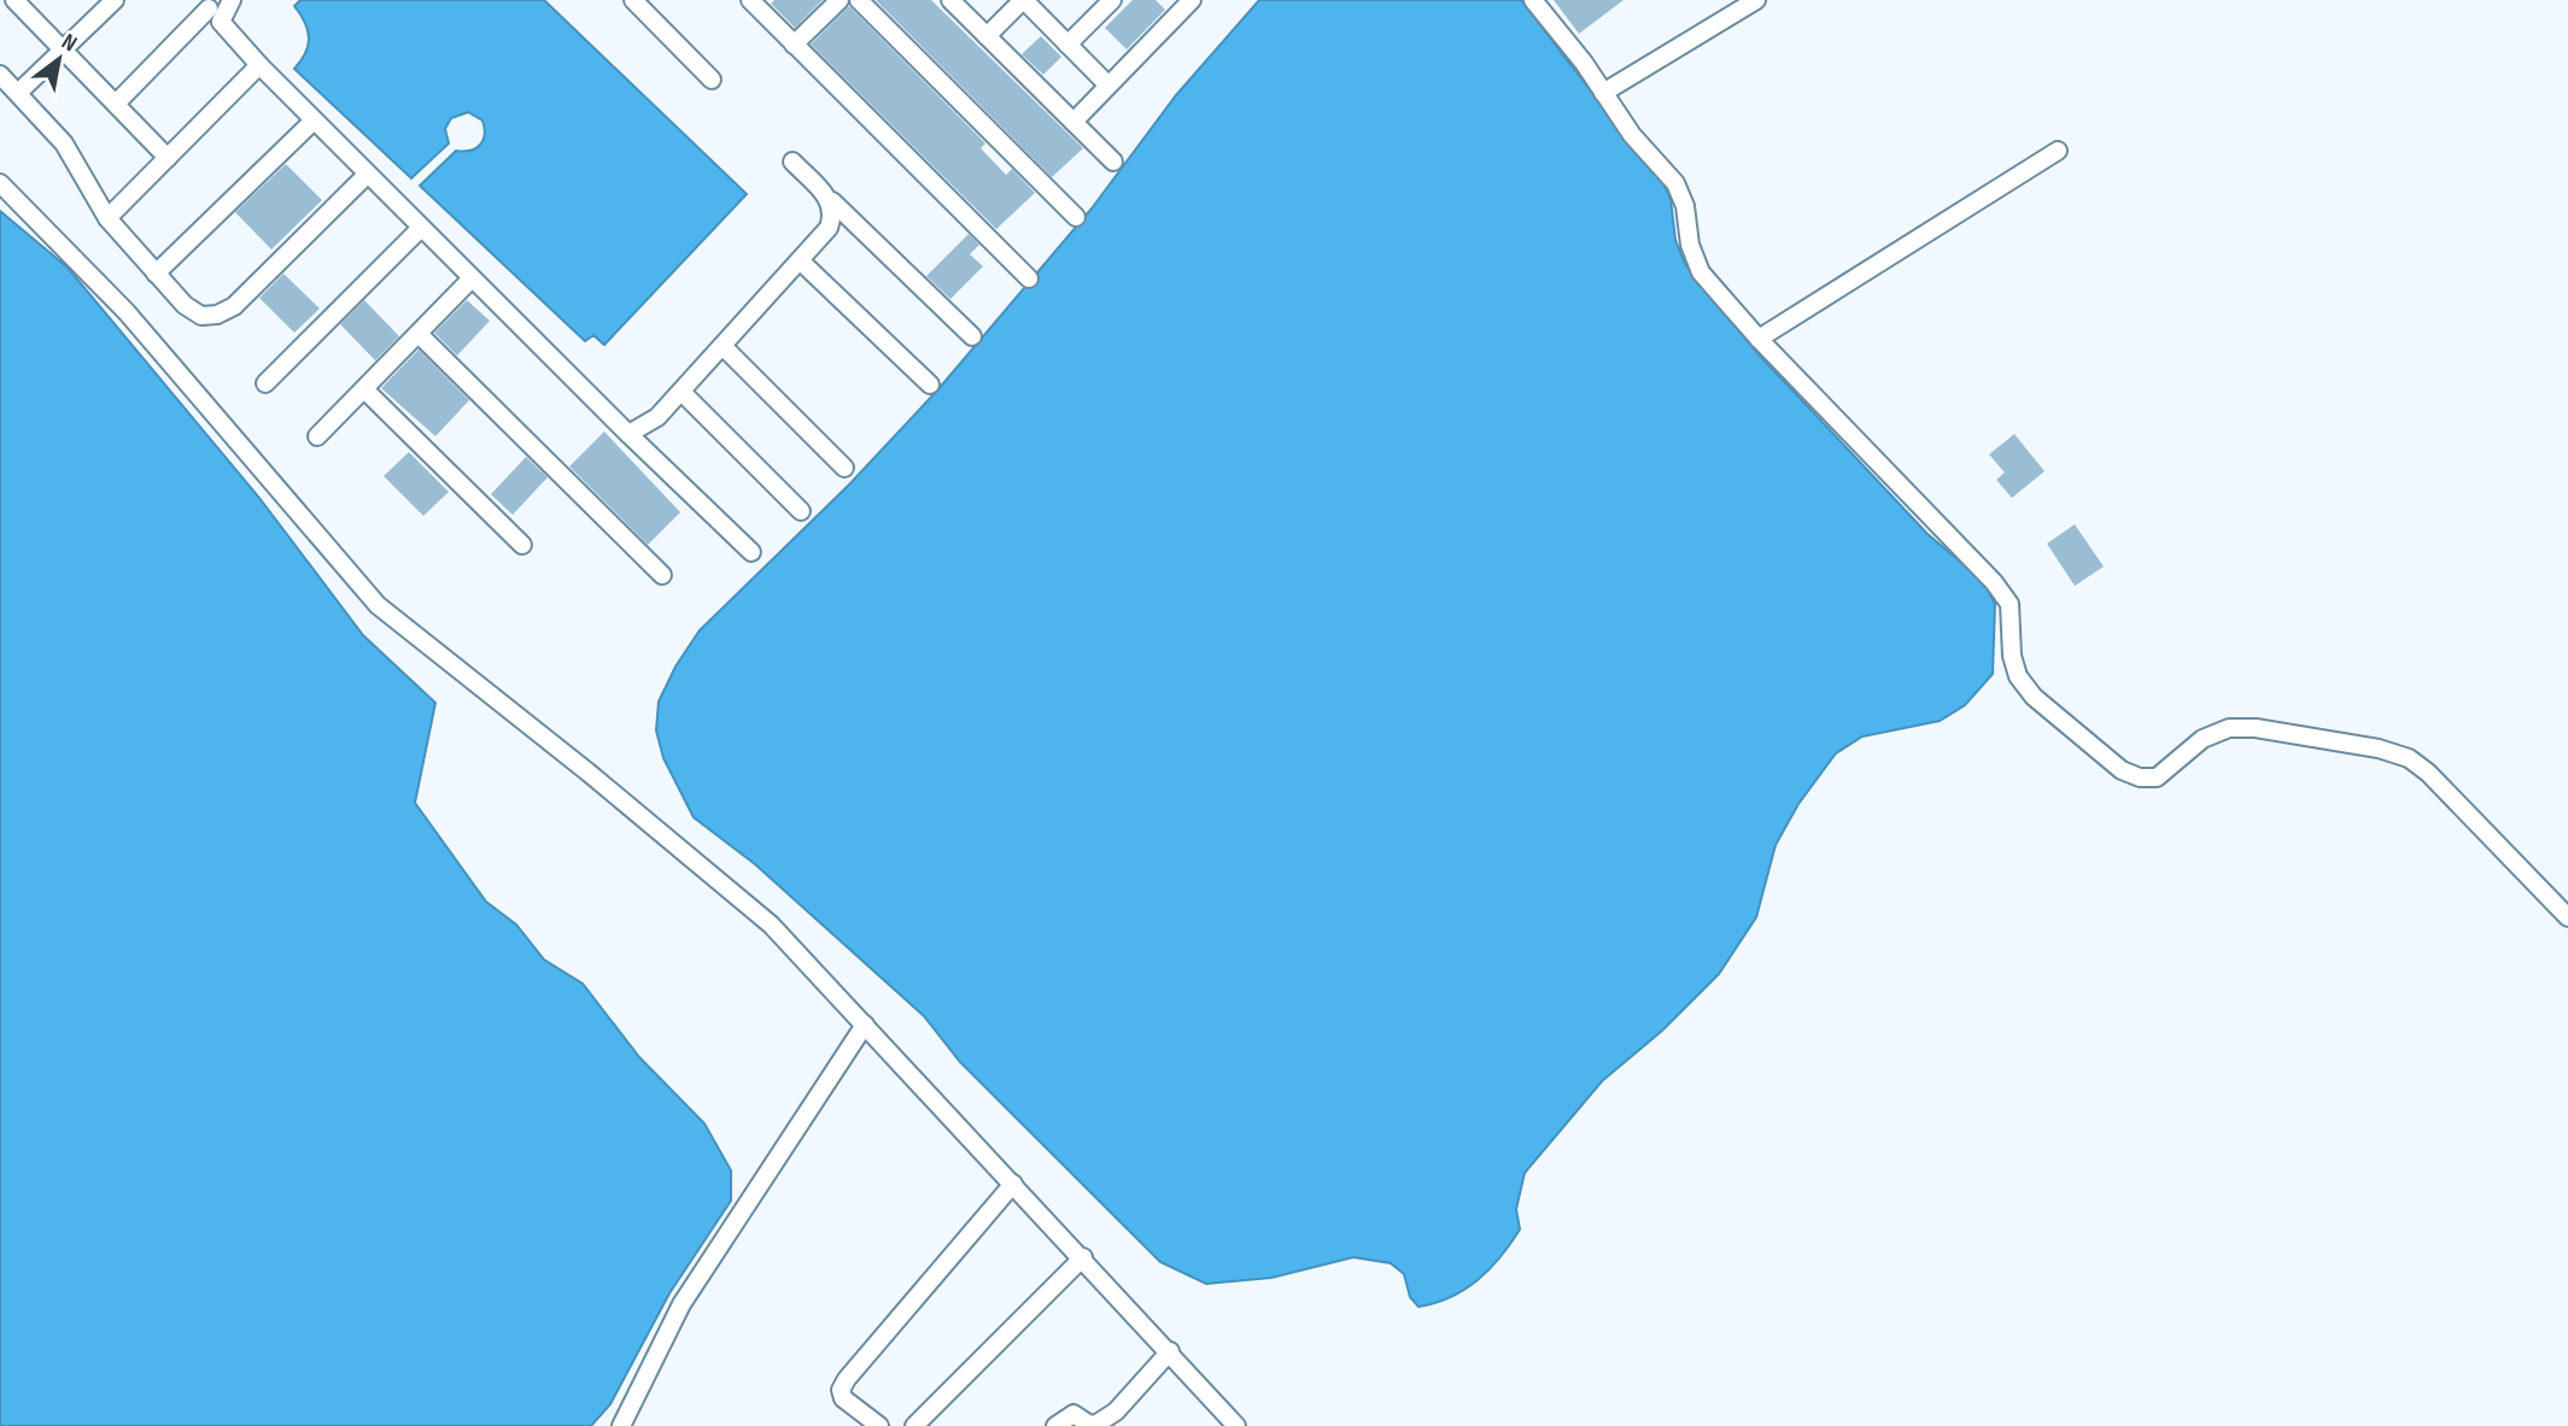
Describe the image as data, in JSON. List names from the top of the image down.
{
  "north": "top right"
}
